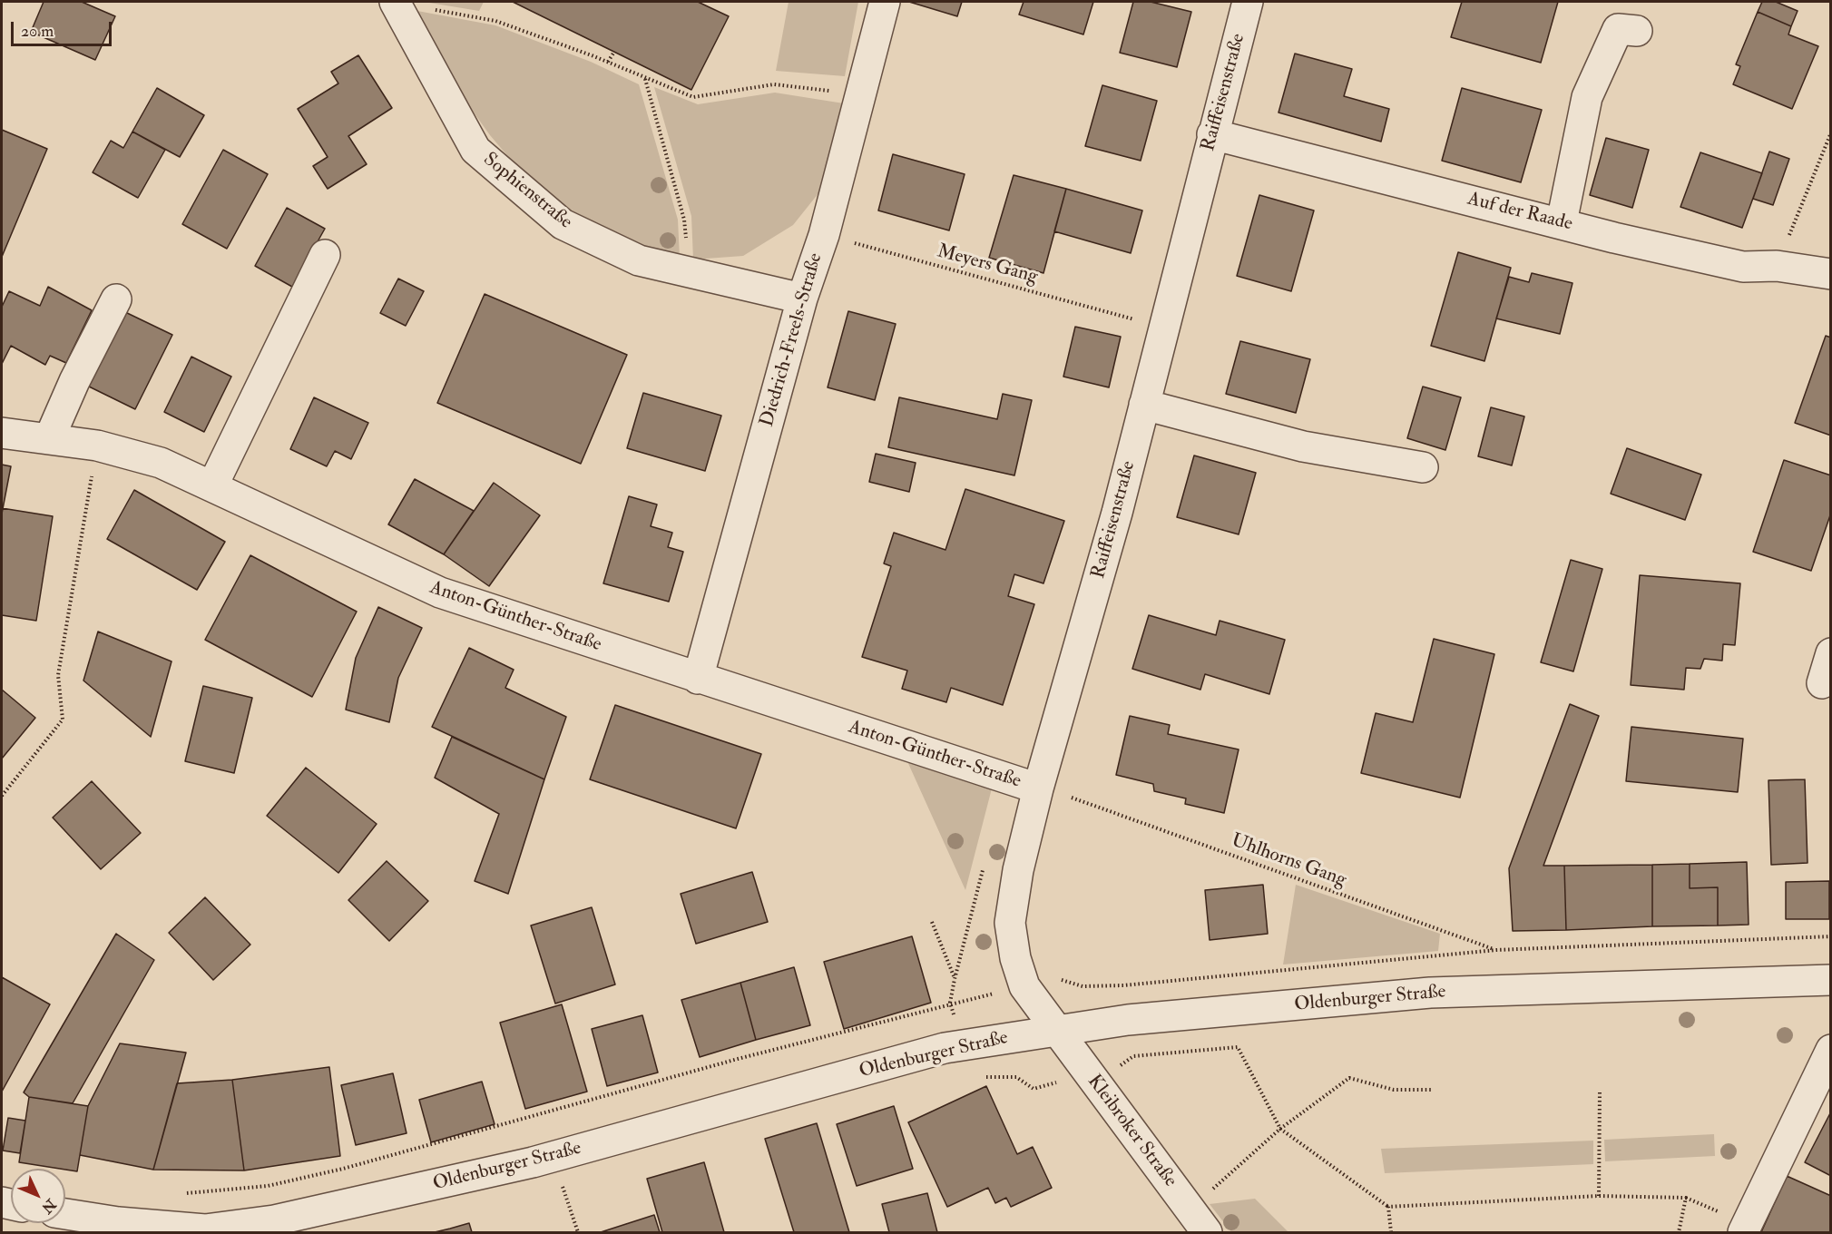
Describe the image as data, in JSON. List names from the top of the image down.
{
  "streets": {
    "street": [
      "Raiffeisenstraße",
      "Sophienstraße",
      "Auf der Raade",
      "Diedrich-Freels-Straße",
      "Anton-Günther-Straße",
      "Oldenburger Straße",
      "Kleibroker Straße"
    ],
    "path": ["Meyers Gang", "Uhlhorns Gang"]
  },
  "crossings": [
    ["Raiffeisenstraße", "Auf der Raade"],
    ["Raiffeisenstraße", "Anton-Günther-Straße"],
    ["Raiffeisenstraße", "Oldenburger Straße"],
    ["Raiffeisenstraße", "Kleibroker Straße"],
    ["Sophienstraße", "Diedrich-Freels-Straße"],
    ["Meyers Gang", "Diedrich-Freels-Straße"],
    ["Diedrich-Freels-Straße", "Anton-Günther-Straße"],
    ["Oldenburger Straße", "Kleibroker Straße"]
  ],
  "scale_bar": "20 m",
  "north": "bottom right"
}
